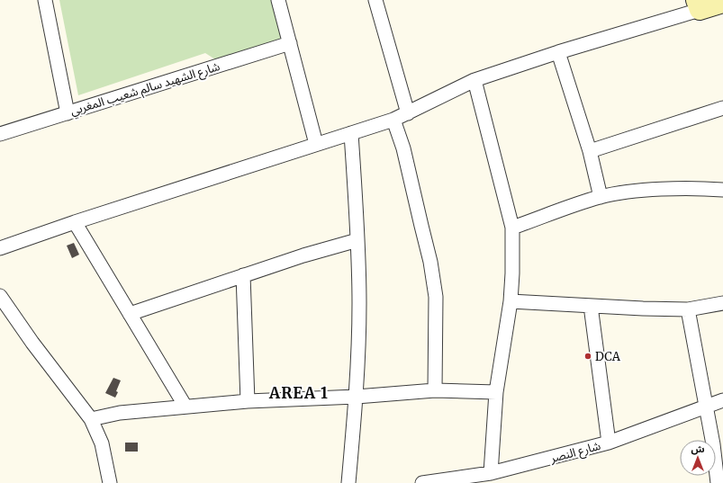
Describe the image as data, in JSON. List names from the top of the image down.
{
  "streets": {
    "street": ["شارع الشهيد سالم شعيب المغربي", "شارع النصر"]
  },
  "districts": ["AREA 1"],
  "places": ["DCA"],
  "north": "top"
}
